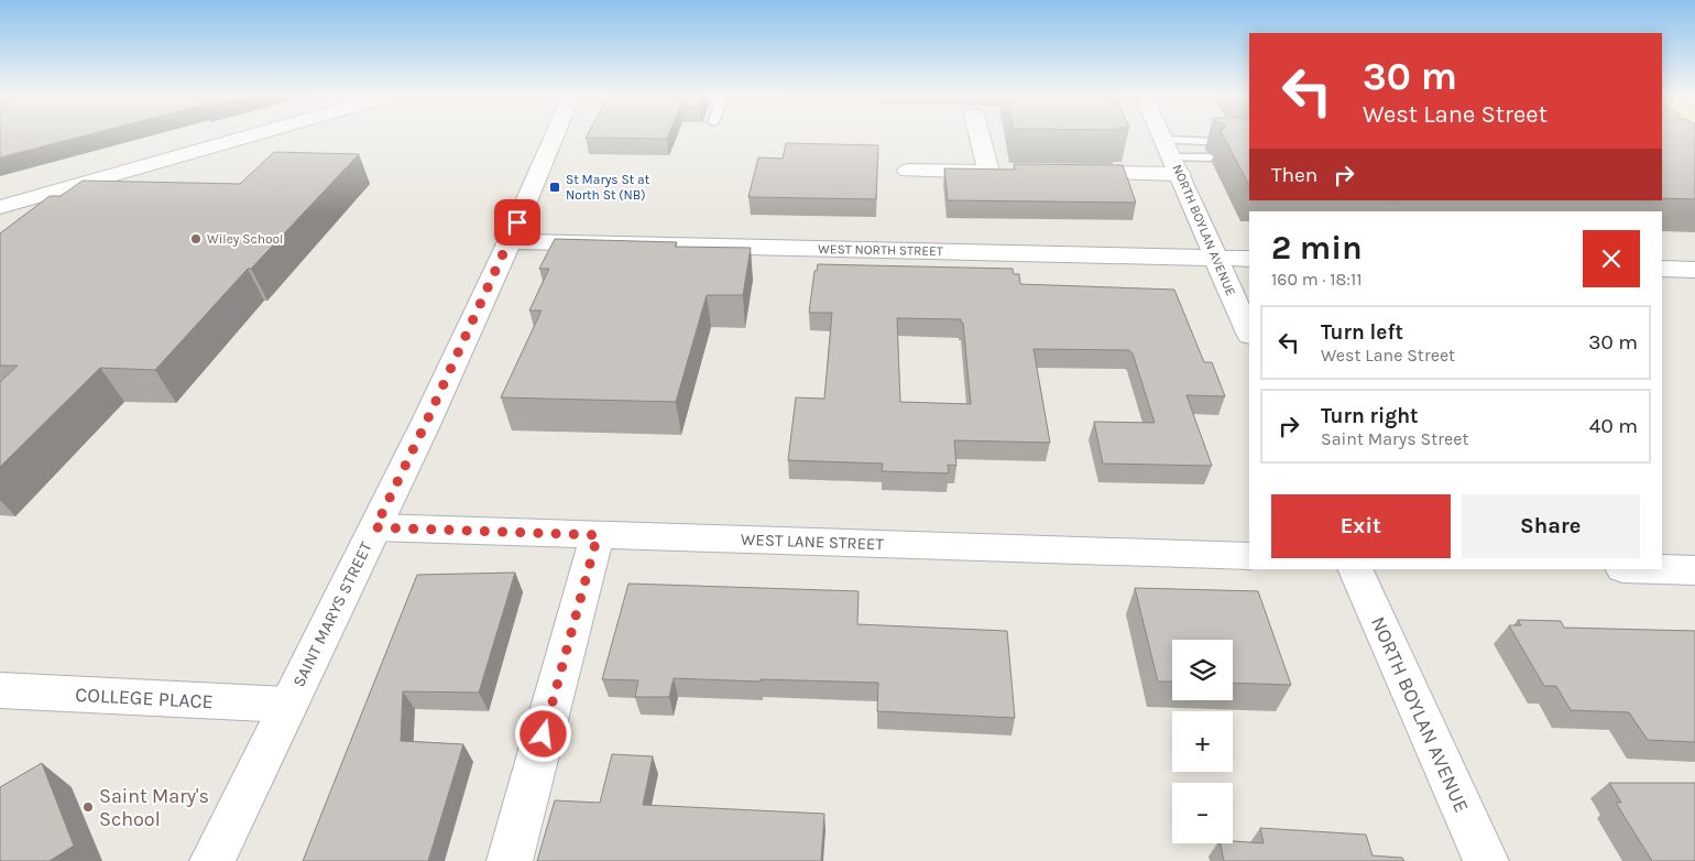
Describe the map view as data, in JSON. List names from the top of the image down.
{
  "streets": {
    "street": [
      "NORTH BOYLAN AVENUE",
      "WEST NORTH STREET",
      "WEST LANE STREET",
      "SAINT MARYS STREET",
      "COLLEGE PLACE"
    ]
  },
  "crossings": [
    ["NORTH BOYLAN AVENUE", "WEST NORTH STREET"],
    ["WEST NORTH STREET", "SAINT MARYS STREET"],
    ["WEST LANE STREET", "SAINT MARYS STREET"],
    ["SAINT MARYS STREET", "COLLEGE PLACE"]
  ],
  "places": {
    "transit": ["St Marys St at North St (NB)"],
    "other": ["Wiley School", "Saint Mary's School"]
  },
  "page": {
    "turn": ["30 m", "West Lane Street"],
    "then": "Then",
    "heading": ["2 min", "160 m · 18:11"],
    "list": [
      {
        "name": "Turn left",
        "note": "West Lane Street",
        "value": "30 m"
      },
      {
        "name": "Turn right",
        "note": "Saint Marys Street",
        "value": "40 m"
      }
    ],
    "buttons": ["Exit", "Share"],
    "map_buttons": ["+", "−"]
  }
}
